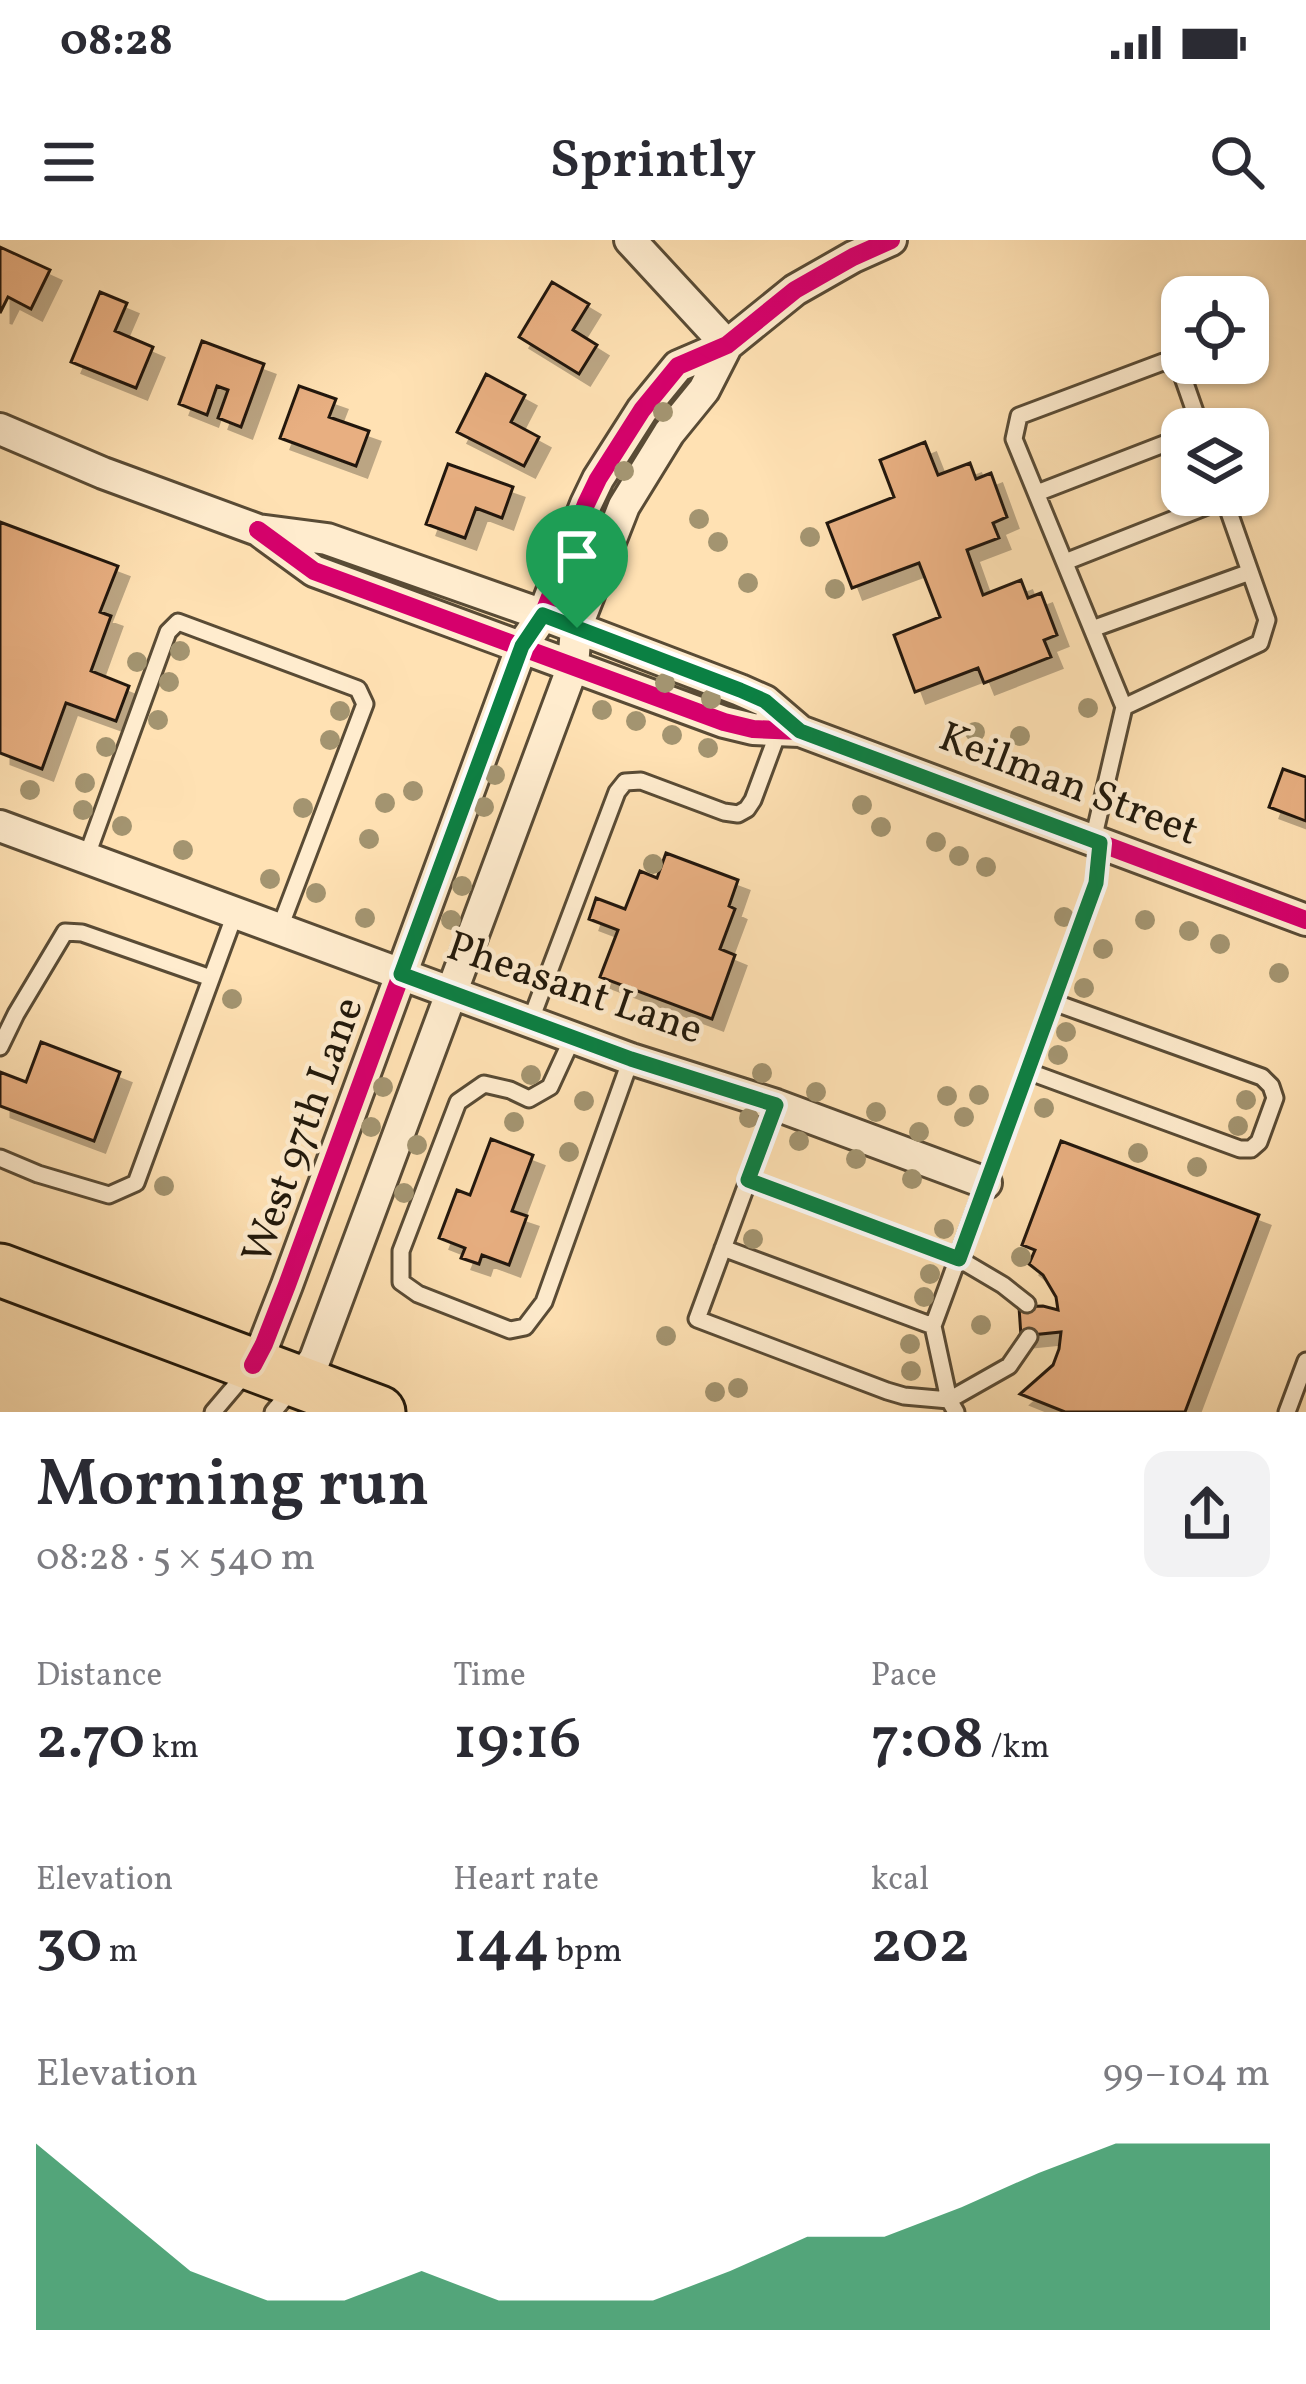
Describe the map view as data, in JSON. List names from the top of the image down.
{
  "streets": {
    "street": ["Keilman Street", "Pheasant Lane", "West 97th Lane"]
  },
  "crossings": [
    ["Keilman Street", "West 97th Lane"],
    ["Pheasant Lane", "West 97th Lane"]
  ],
  "page": {
    "status": "08:28",
    "header": "Sprintly",
    "heading": ["Morning run", "08:28 · 5 × 540 m"],
    "stats": [
      ["Distance", "2.70 km"],
      ["Time", "19:16"],
      ["Pace", "7:08 /km"],
      ["Elevation", "30 m"],
      ["Heart rate", "144 bpm"],
      ["kcal", "202"]
    ],
    "chart": ["Elevation", "99–104 m"]
  }
}
